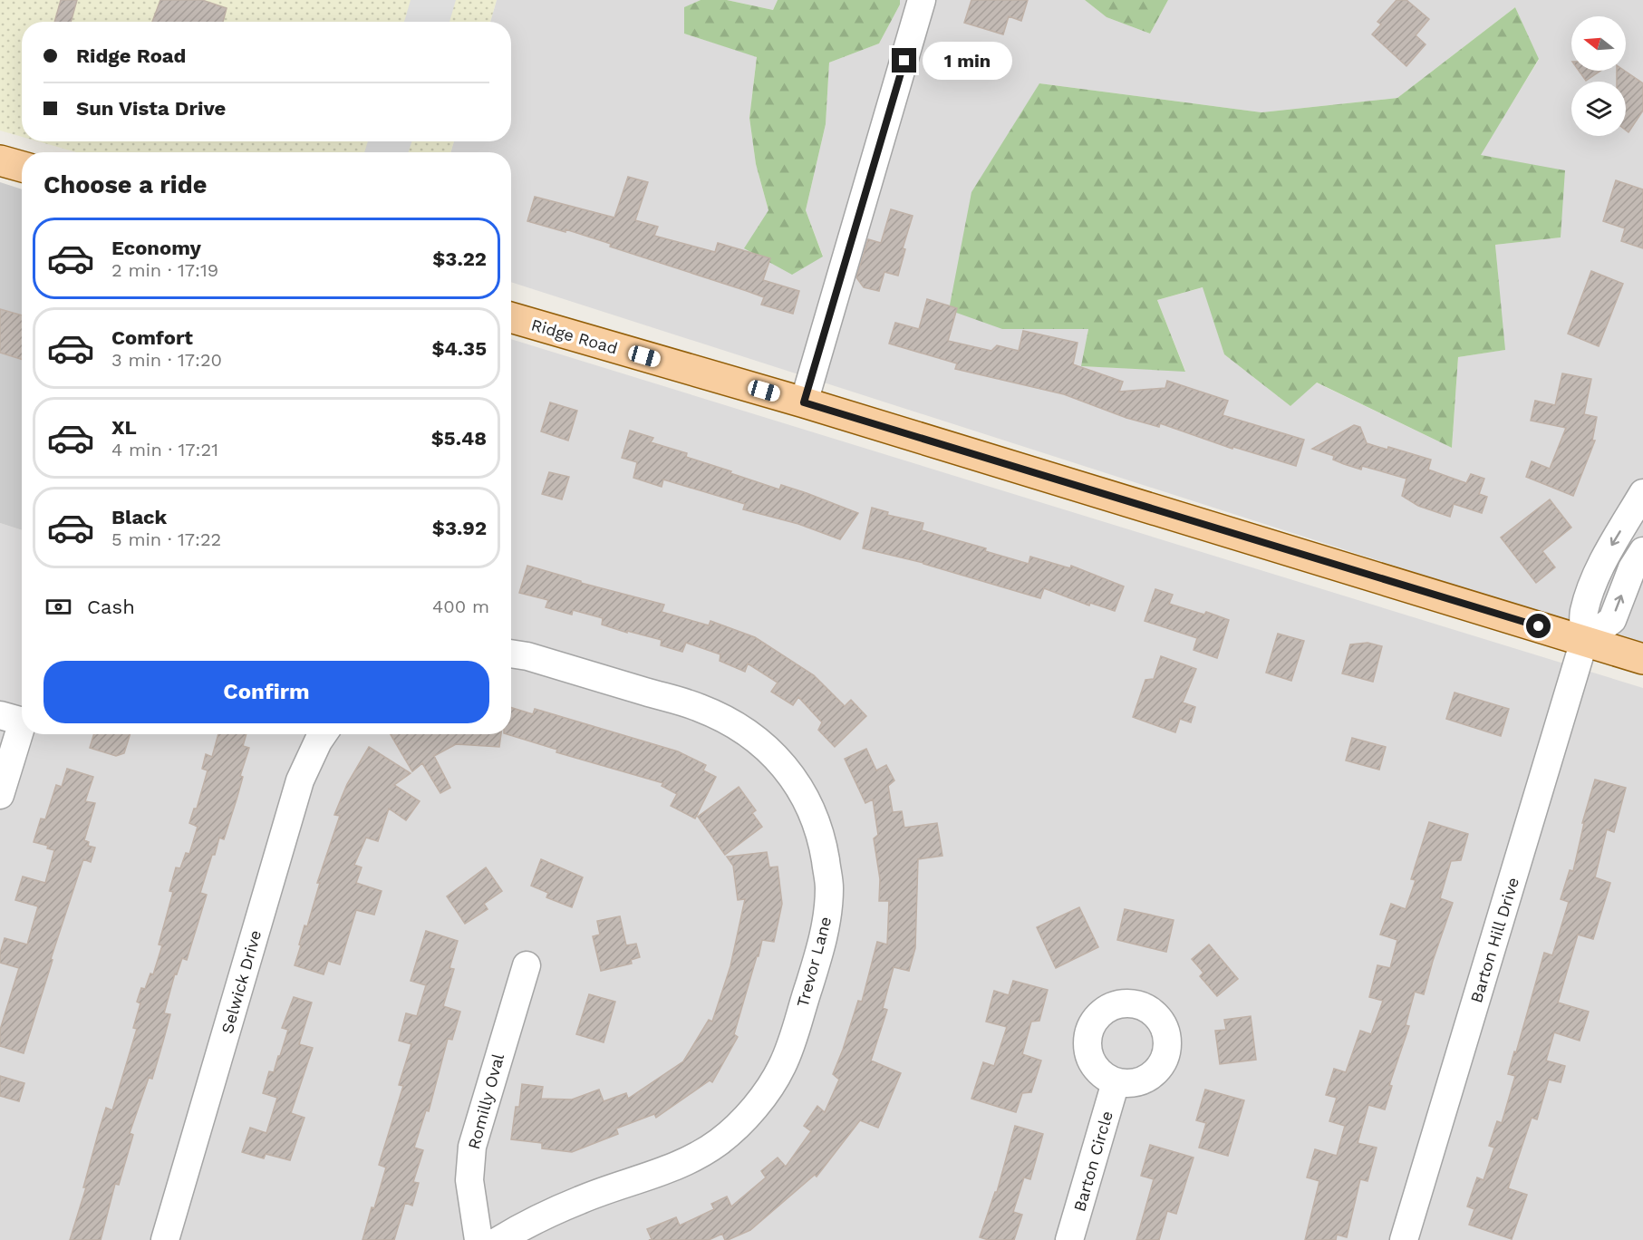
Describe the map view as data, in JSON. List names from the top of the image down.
{
  "streets": {
    "main road": ["Ridge Road"],
    "street": [
      "Barton Hill Drive",
      "Trevor Lane",
      "Selwick Drive",
      "Romilly Oval",
      "Barton Circle"
    ]
  },
  "crossings": [
    ["Ridge Road", "Barton Hill Drive"]
  ],
  "north": "left",
  "page": {
    "banner": ["Ridge Road", "Sun Vista Drive"],
    "bubble": "1 min",
    "heading": "Choose a ride",
    "list": [
      {
        "name": "Economy",
        "note": "2 min · 17:19",
        "value": "$3.22"
      },
      {
        "name": "Comfort",
        "note": "3 min · 17:20",
        "value": "$4.35"
      },
      {
        "name": "XL",
        "note": "4 min · 17:21",
        "value": "$5.48"
      },
      {
        "name": "Black",
        "note": "5 min · 17:22",
        "value": "$3.92"
      }
    ],
    "pay": ["Cash", "400 m"],
    "buttons": "Confirm"
  }
}
